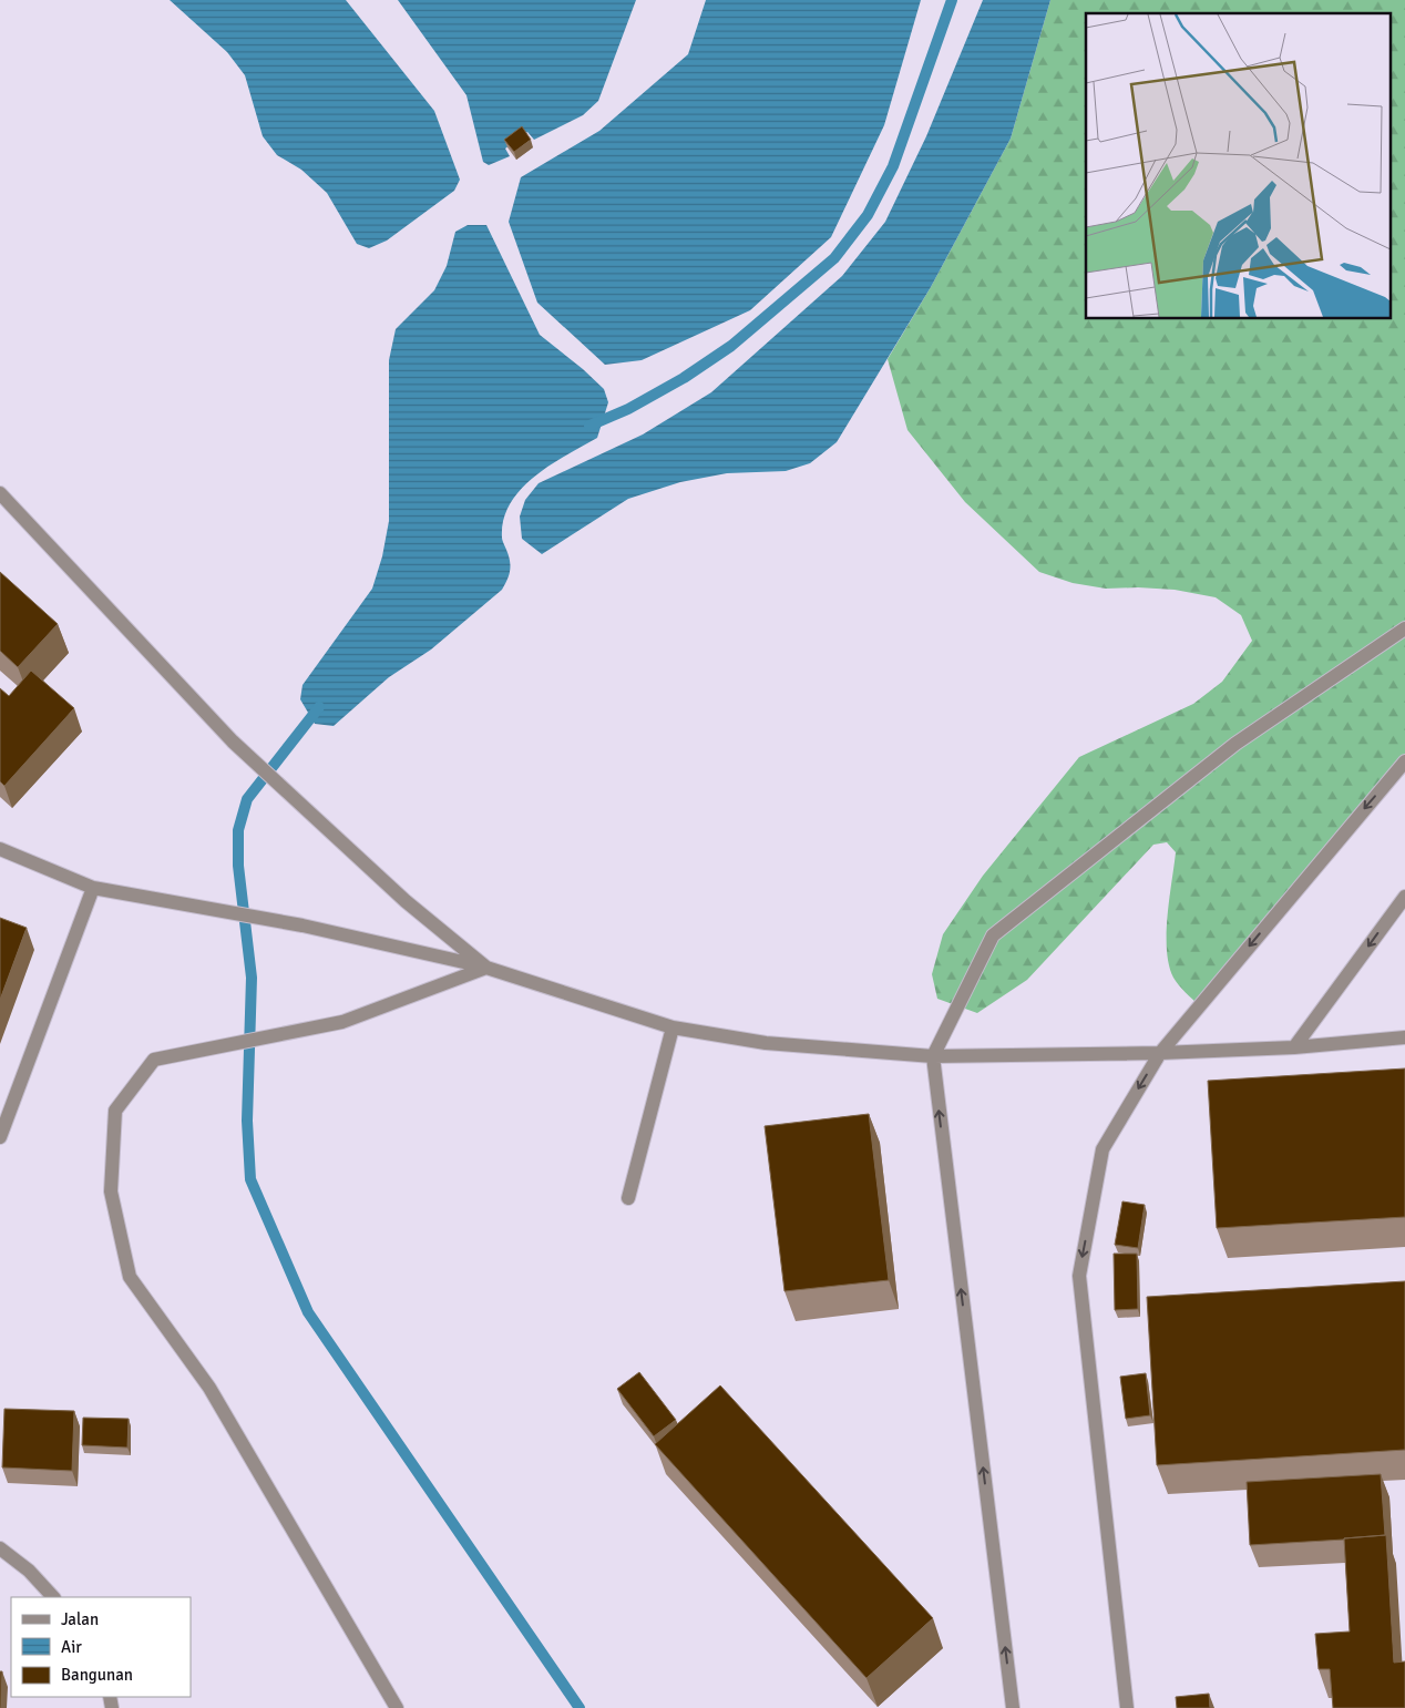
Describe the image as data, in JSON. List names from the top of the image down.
{
  "legend": ["Jalan", "Air", "Bangunan"]
}
